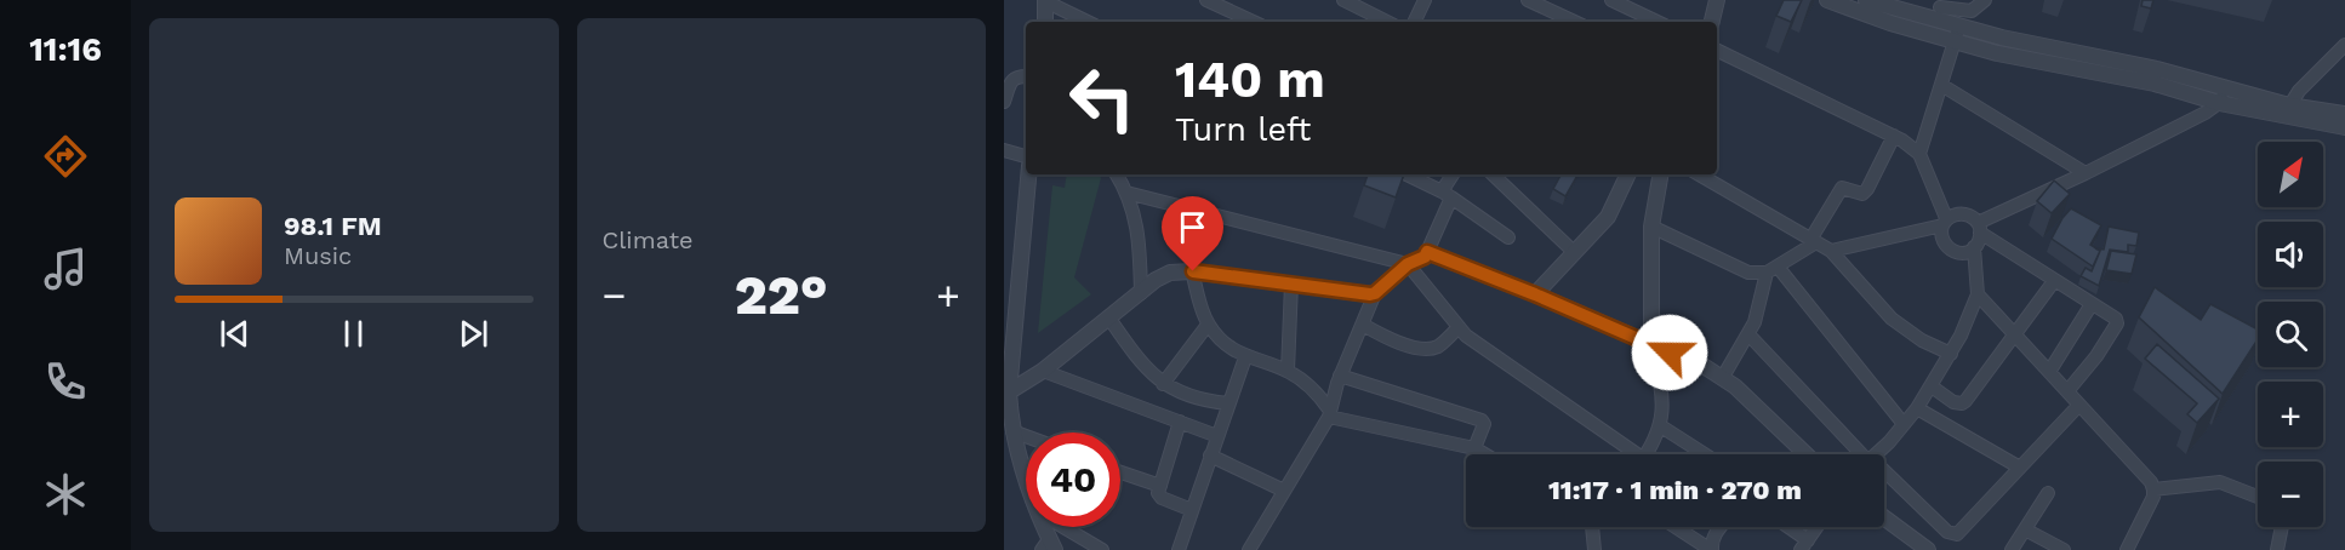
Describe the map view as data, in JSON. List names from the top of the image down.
{
  "north": "top right",
  "page": {
    "tabs": "11:16",
    "tile": "Climate",
    "turn": ["140 m", "Turn left"],
    "map_buttons": ["+", "−"],
    "song": ["98.1 FM", "Music"],
    "heat": ["−", "22°", "+"],
    "limit": "40",
    "trip": "11:17 · 1 min · 270 m"
  }
}
